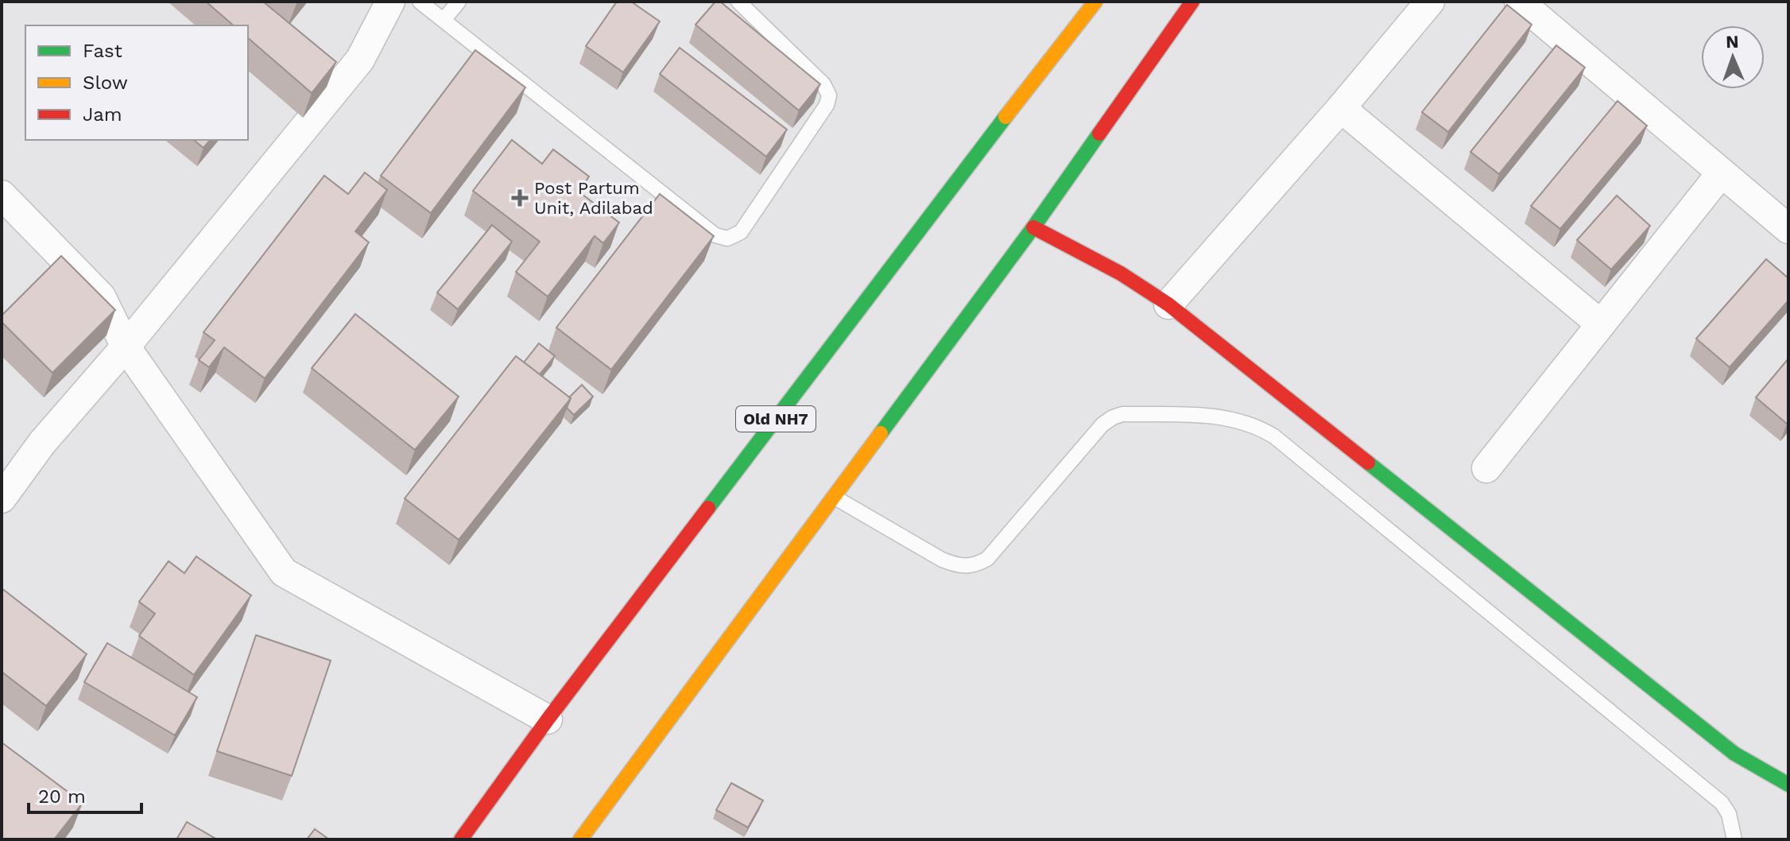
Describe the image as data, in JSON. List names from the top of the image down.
{
  "streets": {
    "main road": ["Old NH7"]
  },
  "places": {
    "health": ["Post Partum Unit, Adilabad"]
  },
  "legend": ["Fast", "Slow", "Jam"],
  "scale_bar": "20 m",
  "north": "top"
}
